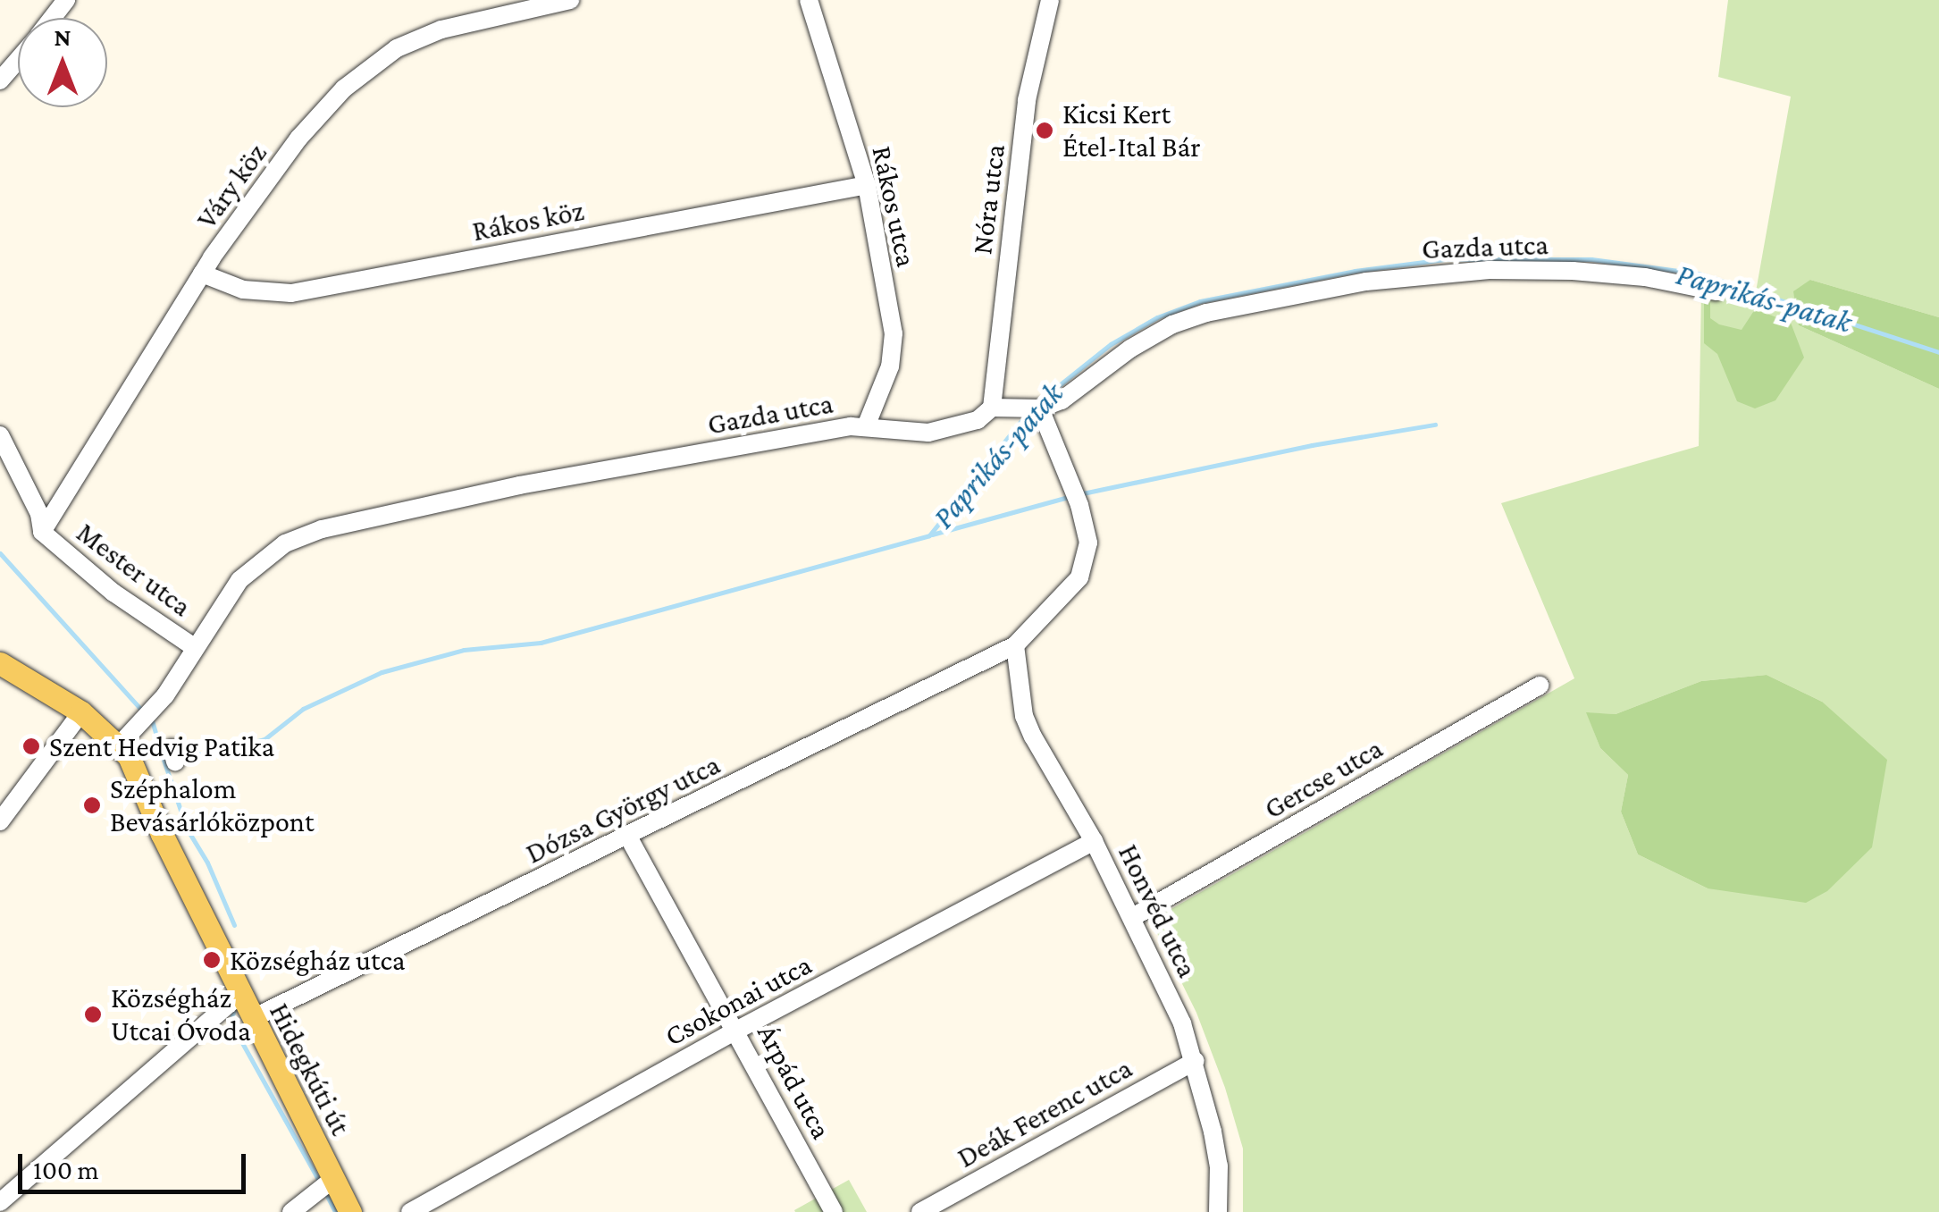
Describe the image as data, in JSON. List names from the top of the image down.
{
  "streets": {
    "main road": ["Hidegkúti út"],
    "street": [
      "Váry köz",
      "Nóra utca",
      "Rákos utca",
      "Rákos köz",
      "Gazda utca",
      "Mester utca",
      "Gercse utca",
      "Dózsa György utca",
      "Honvéd utca",
      "Csokonai utca",
      "Árpád utca",
      "Deák Ferenc utca"
    ]
  },
  "crossings": [
    ["Váry köz", "Rákos köz"],
    ["Váry köz", "Mester utca"],
    ["Nóra utca", "Gazda utca"],
    ["Rákos utca", "Rákos köz"],
    ["Rákos utca", "Gazda utca"],
    ["Gazda utca", "Mester utca"],
    ["Gazda utca", "Hidegkúti út"],
    ["Gercse utca", "Honvéd utca"],
    ["Dózsa György utca", "Honvéd utca"],
    ["Dózsa György utca", "Hidegkúti út"],
    ["Dózsa György utca", "Árpád utca"],
    ["Honvéd utca", "Csokonai utca"],
    ["Honvéd utca", "Deák Ferenc utca"],
    ["Csokonai utca", "Árpád utca"]
  ],
  "water": ["Paprikás-patak"],
  "places": [
    "Kicsi Kert Étel-Ital Bár",
    "Szent Hedvig Patika",
    "Széphalom Bevásárlóközpont",
    "Községház utca",
    "Községház Utcai Óvoda"
  ],
  "scale_bar": "100 m",
  "north": "top"
}
